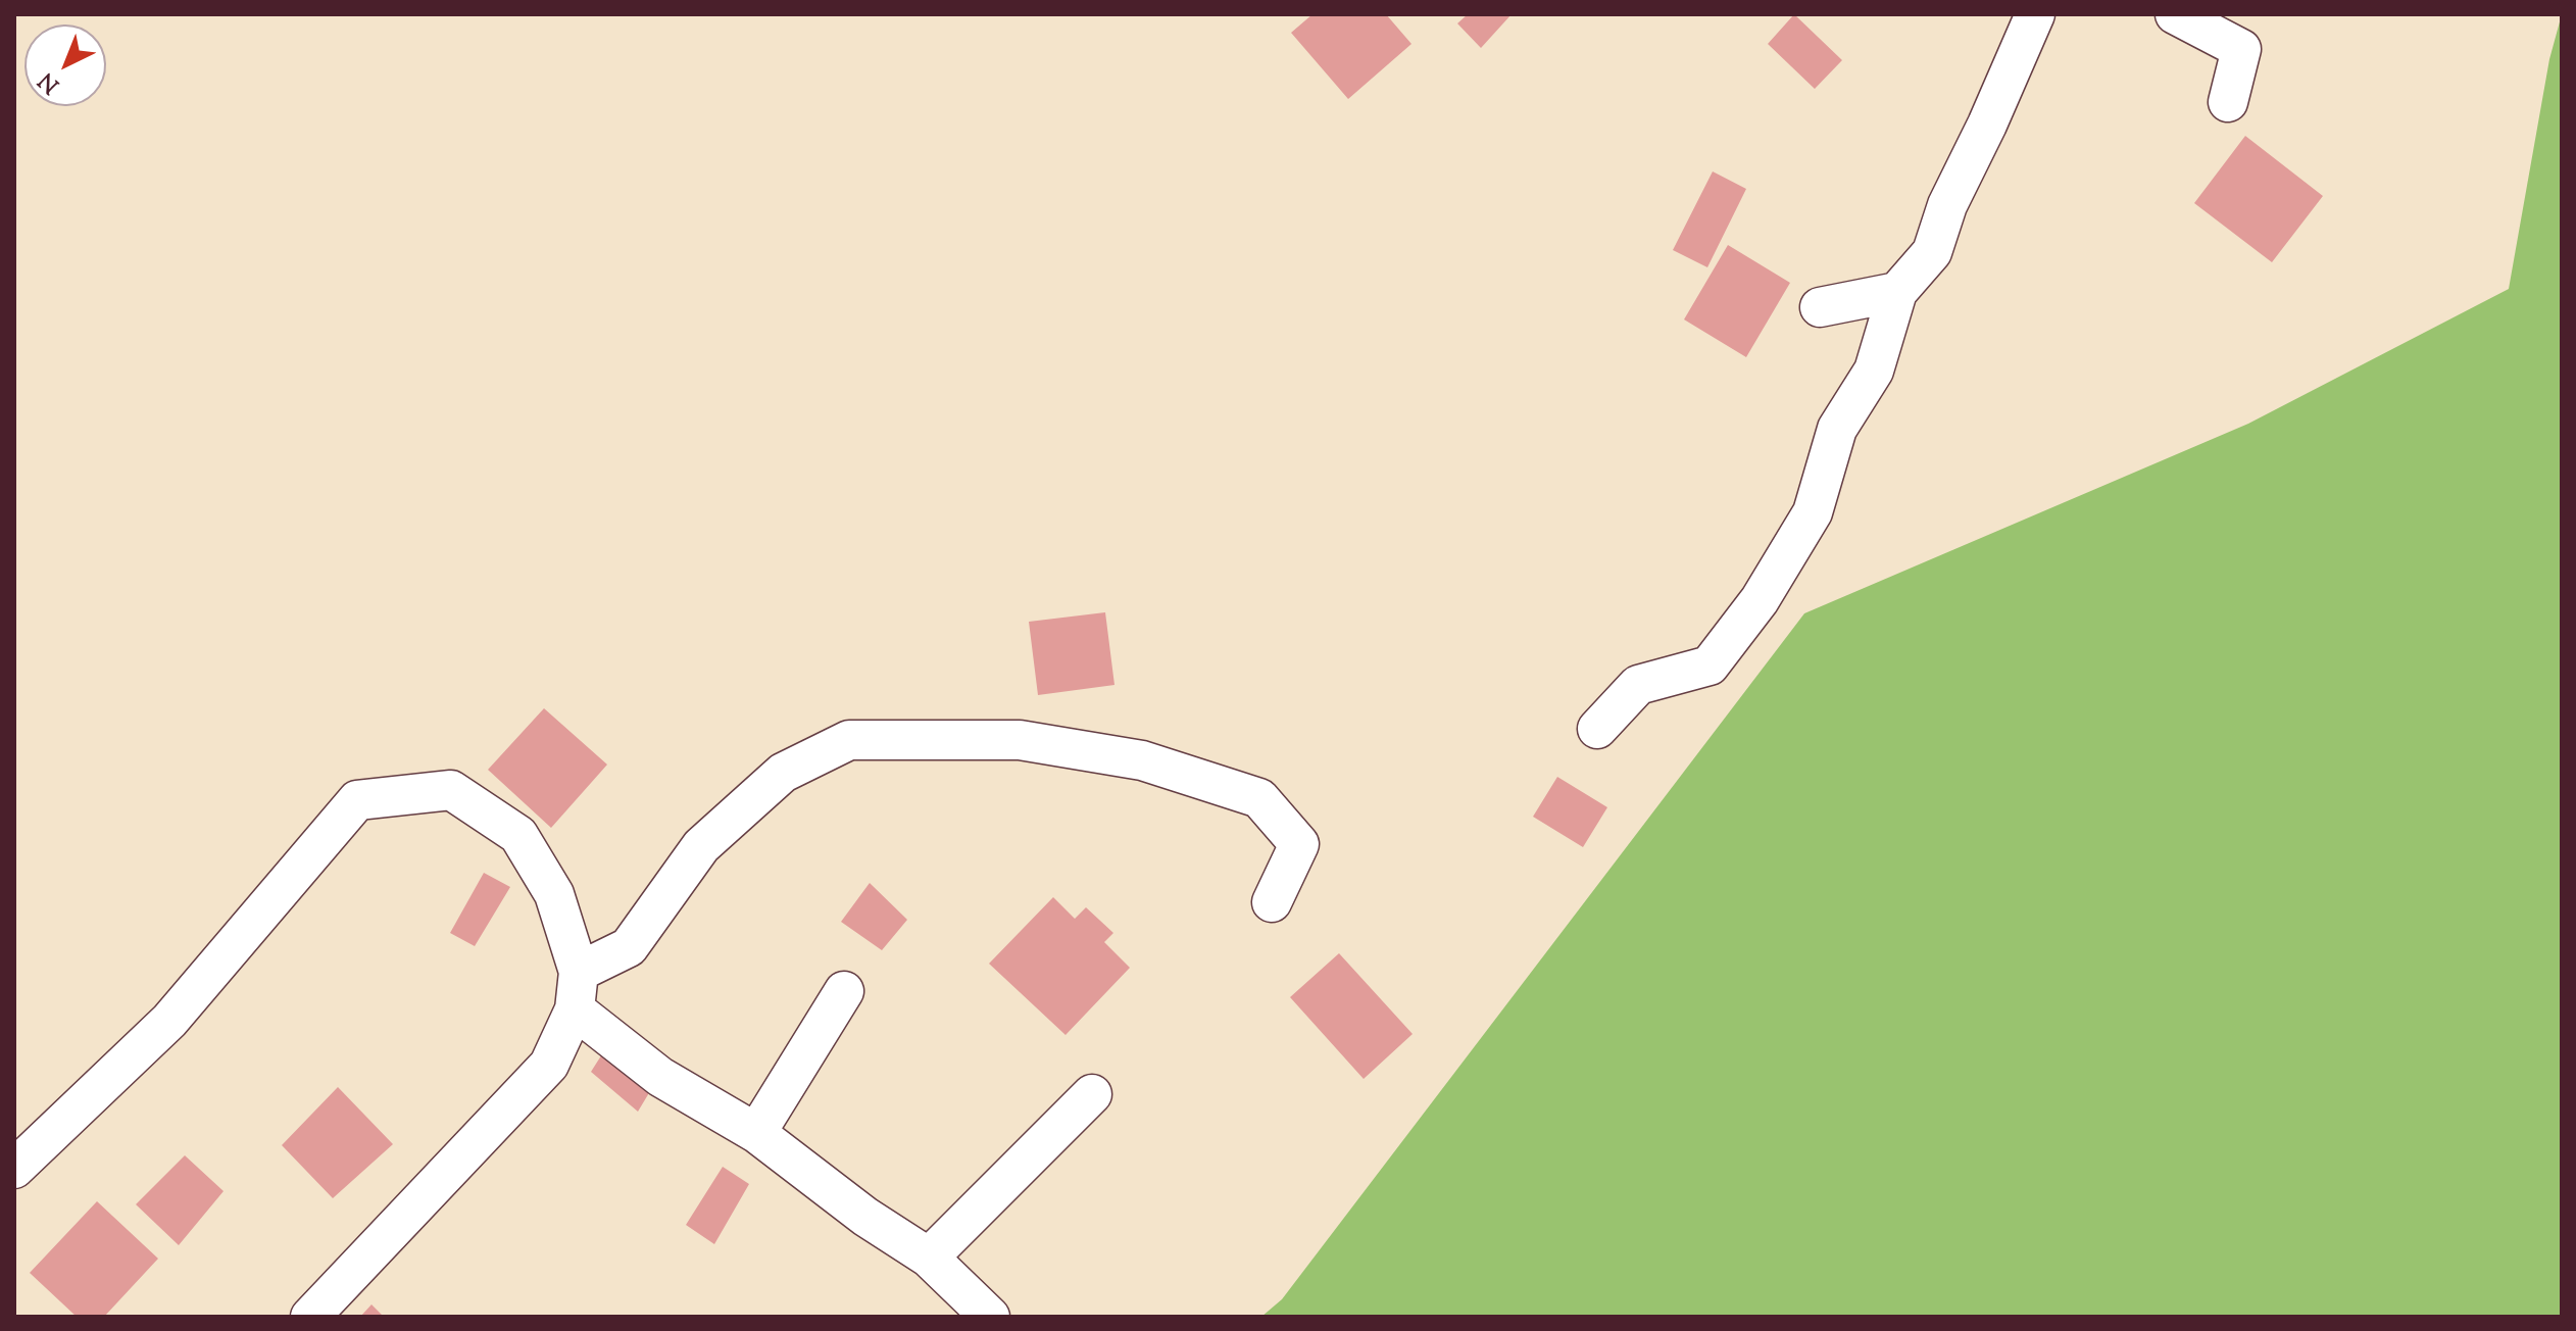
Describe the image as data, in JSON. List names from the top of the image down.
{
  "north": "bottom left"
}
